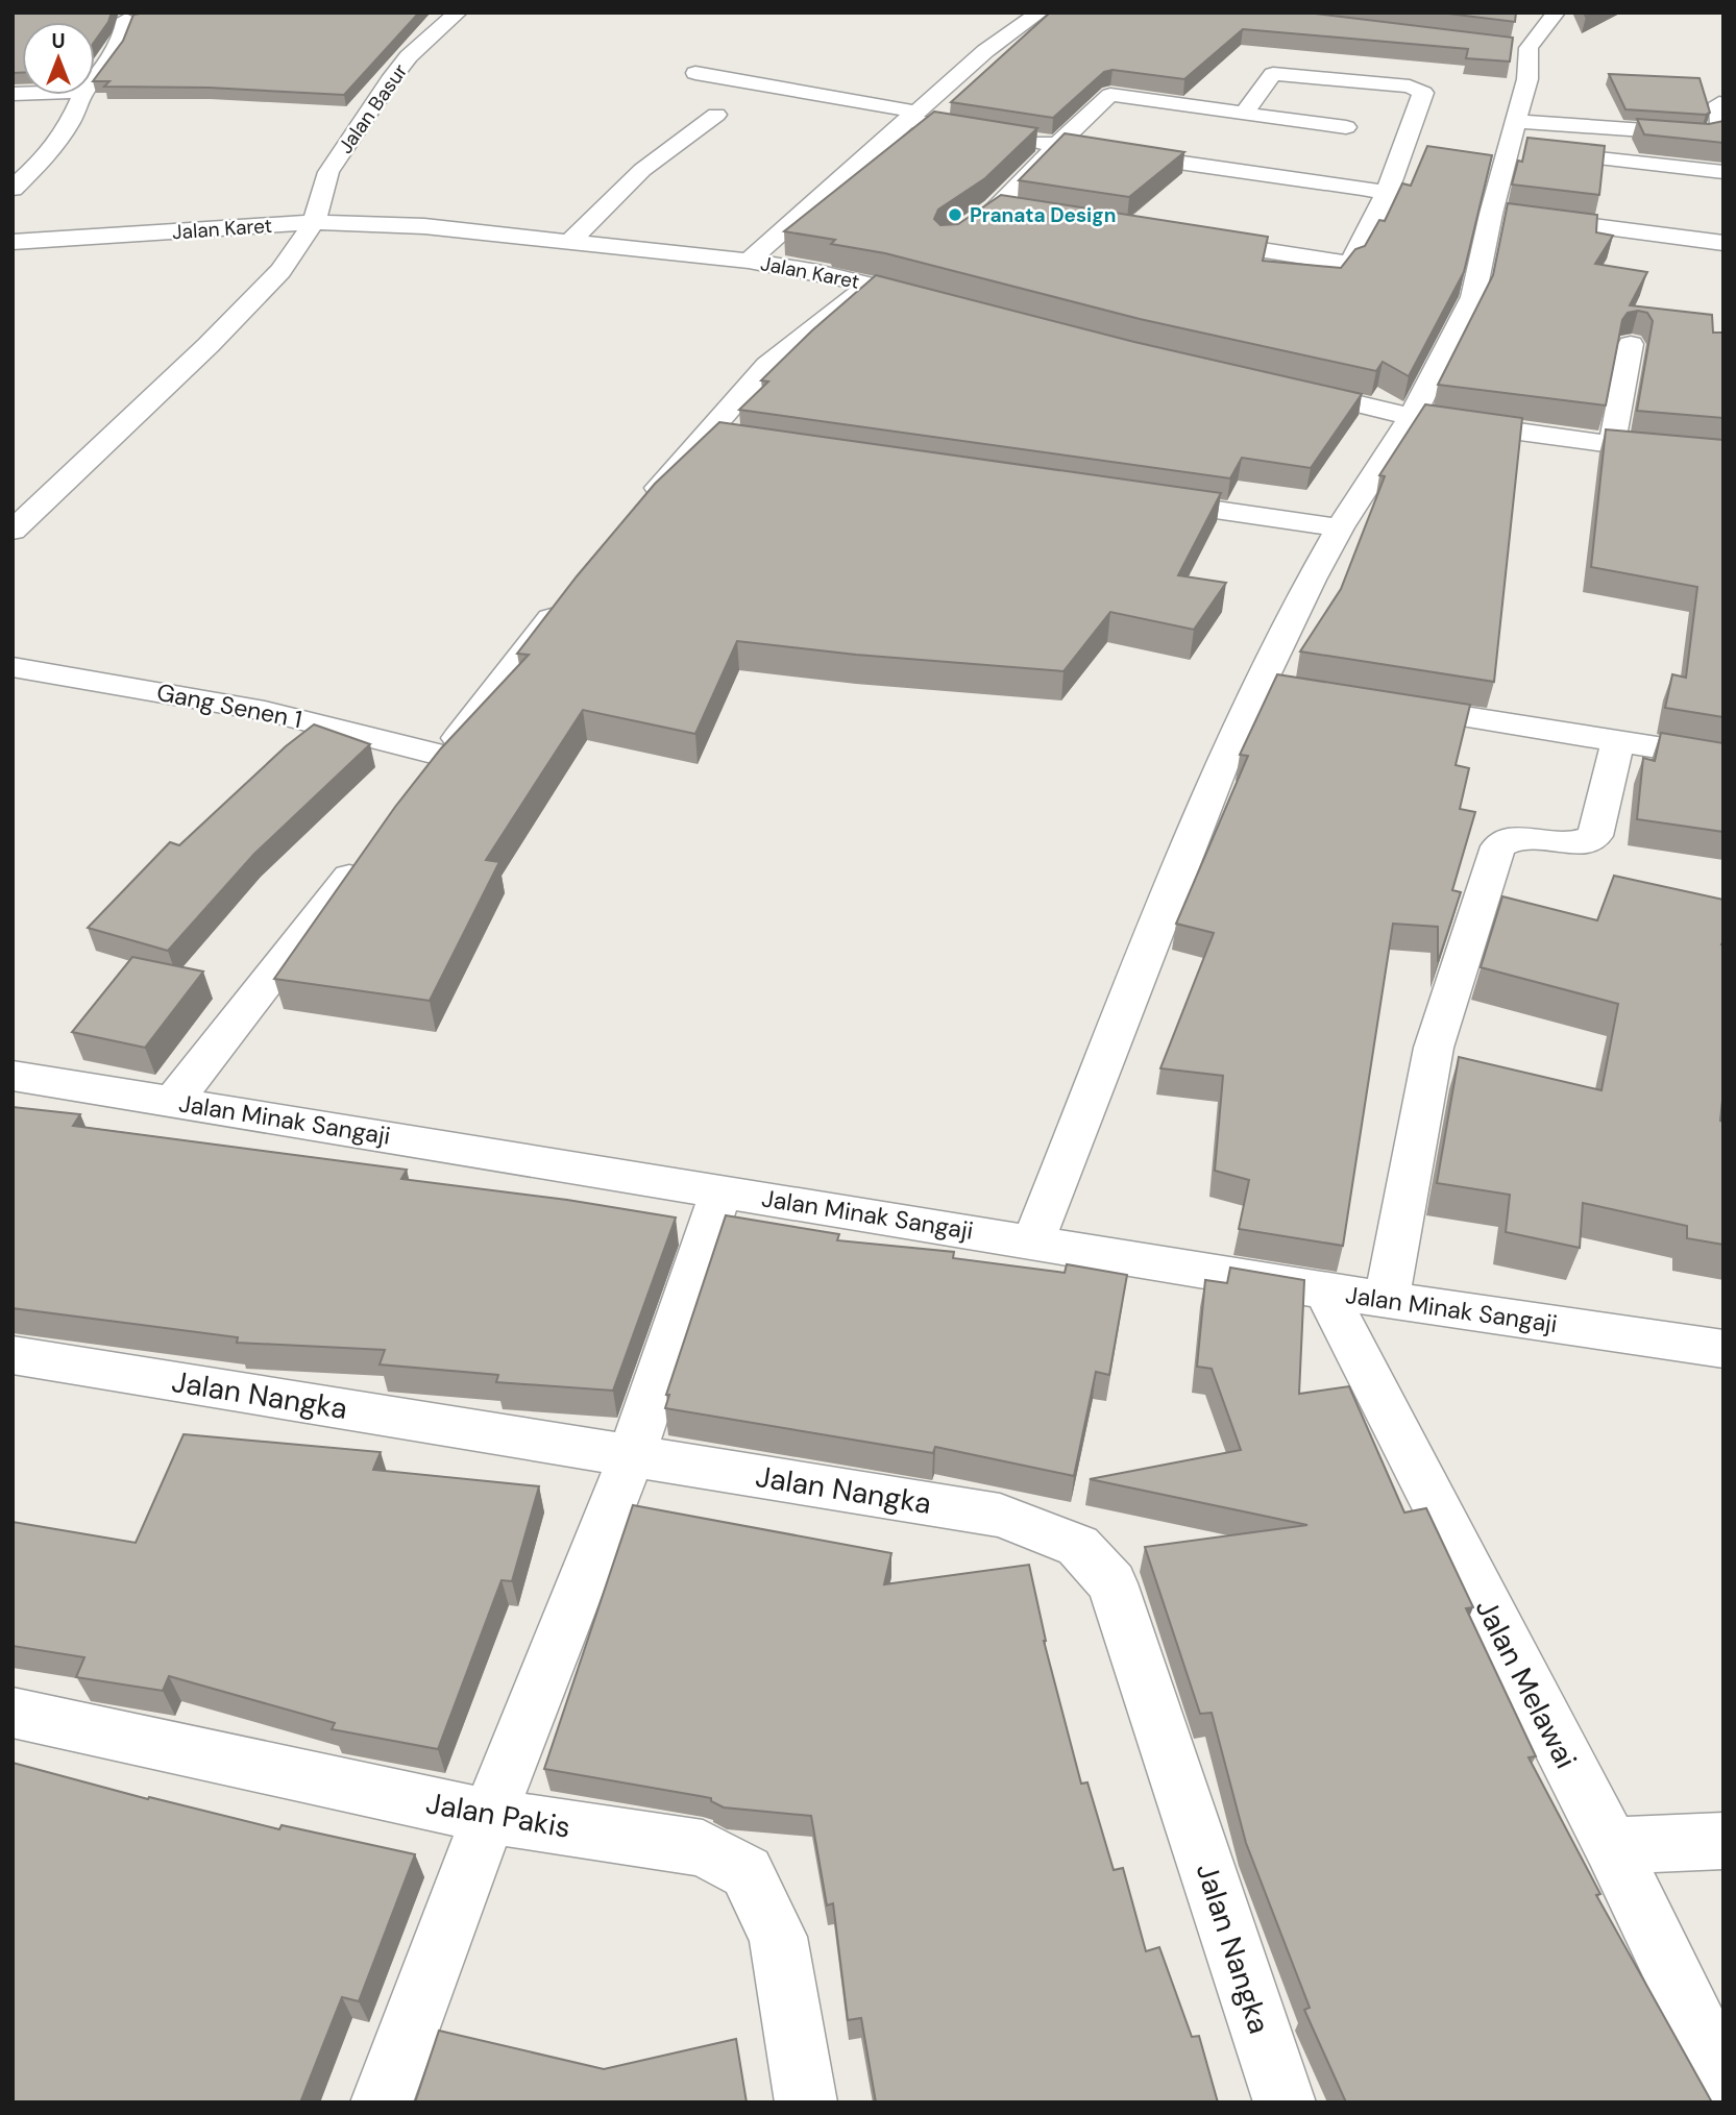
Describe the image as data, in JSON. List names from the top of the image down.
{
  "streets": {
    "street": [
      "Jalan Basur",
      "Jalan Karet",
      "Gang Senen 1",
      "Jalan Minak Sangaji",
      "Jalan Nangka",
      "Jalan Melawai",
      "Jalan Pakis"
    ]
  },
  "crossings": [
    ["Jalan Basur", "Jalan Karet"],
    ["Jalan Minak Sangaji", "Jalan Melawai"]
  ],
  "places": ["Pranata Design"],
  "north": "top"
}
